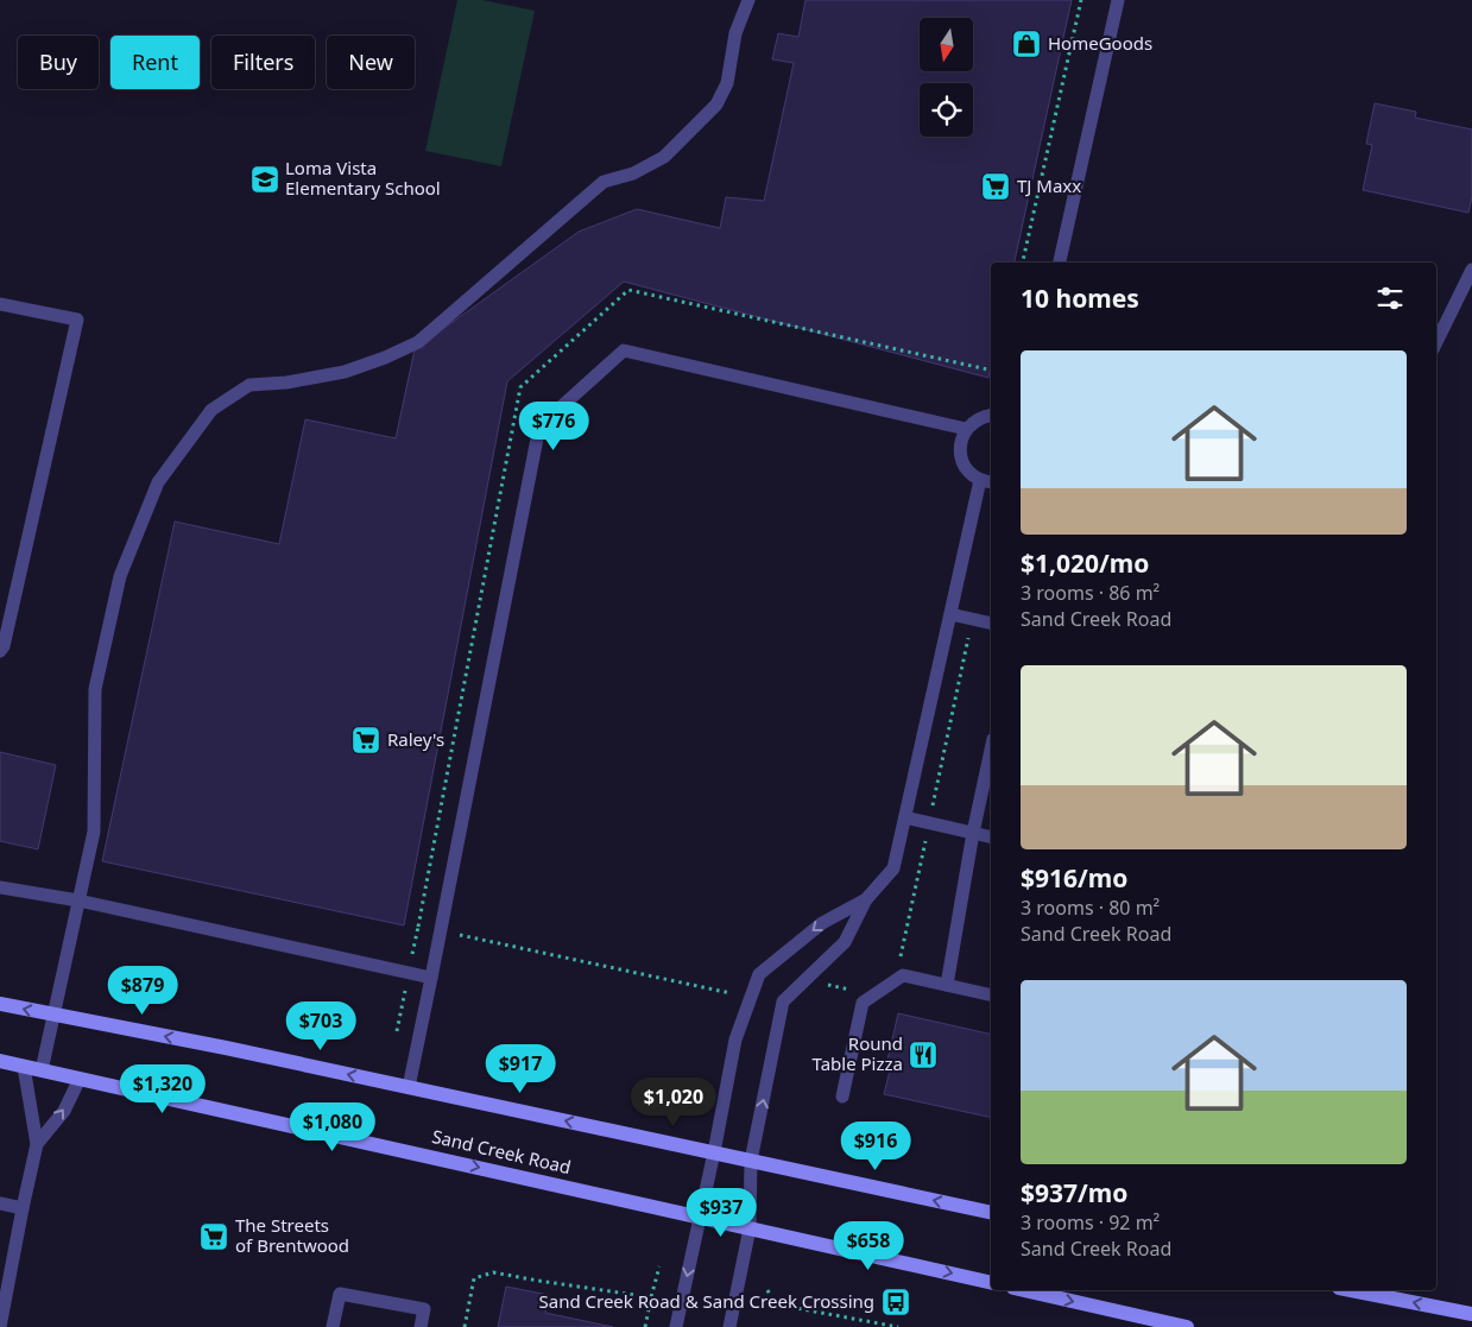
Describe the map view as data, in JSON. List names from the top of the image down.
{
  "streets": {
    "main road": ["Sand Creek Road"]
  },
  "places": {
    "shop": ["HomeGoods"],
    "school or university": ["Loma Vista Elementary School"],
    "supermarket": ["TJ Maxx", "Raley's", "The Streets of Brentwood"],
    "restaurant": ["Round Table Pizza"],
    "bus stop": ["Sand Creek Road & Sand Creek Crossing"]
  },
  "north": "bottom",
  "page": {
    "chip": [
      "Buy",
      "Rent",
      "Filters",
      "New"
    ],
    "heading": "10 homes",
    "list": [
      {
        "name": "$1,020/mo",
        "note": "3 rooms · 86 m² · Sand Creek Road"
      },
      {
        "name": "$916/mo",
        "note": "3 rooms · 80 m² · Sand Creek Road"
      },
      {
        "name": "$937/mo",
        "note": "3 rooms · 92 m² · Sand Creek Road"
      }
    ],
    "price": [
      "$776",
      "$879",
      "$703",
      "$917",
      "$1,320",
      "$1,020",
      "$1,080",
      "$916",
      "$937",
      "$658"
    ]
  }
}
